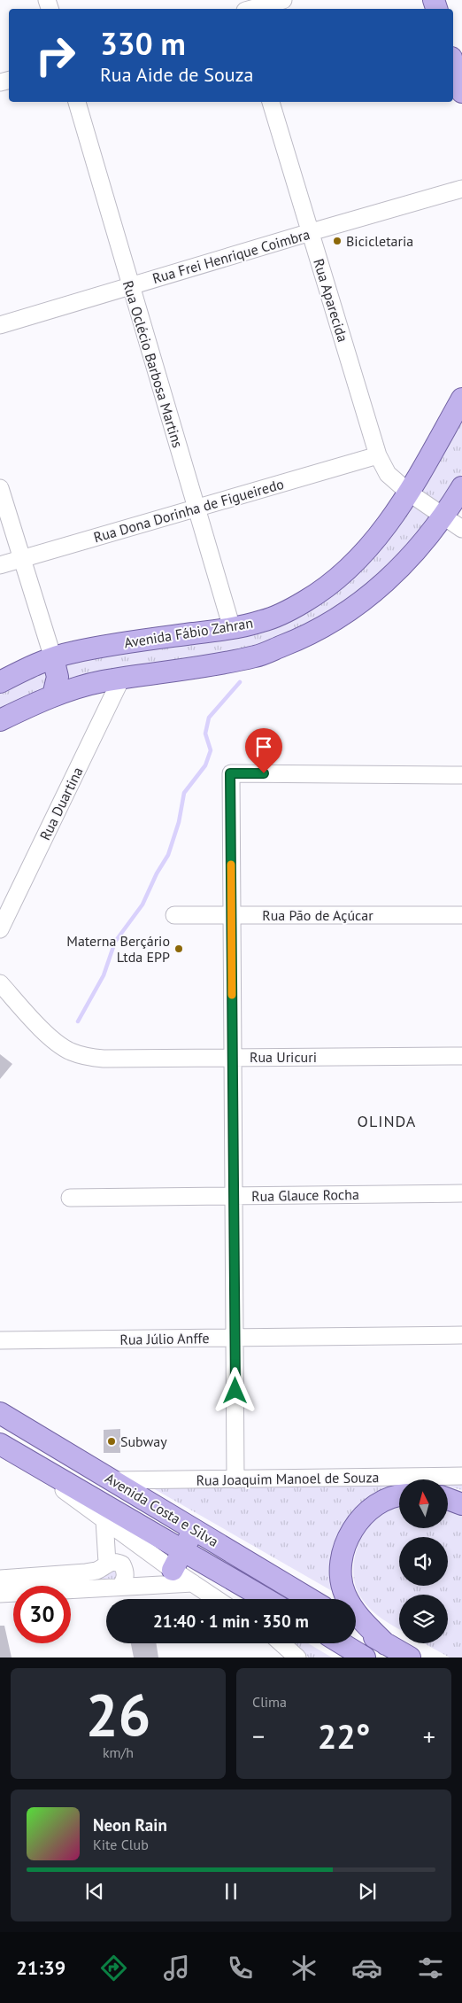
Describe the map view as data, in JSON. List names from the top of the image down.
{
  "streets": {
    "main road": ["Avenida Fábio Zahran", "Avenida Costa e Silva"],
    "street": [
      "Rua Frei Henrique Coimbra",
      "Rua Aparecida",
      "Rua Oclécio Barbosa Martins",
      "Rua Dona Dorinha de Figueiredo",
      "Rua Duartina",
      "Rua Pão de Açúcar",
      "Rua Uricuri",
      "Rua Glauce Rocha",
      "Rua Júlio Anffe",
      "Rua Joaquim Manoel de Souza"
    ]
  },
  "crossings": [
    ["Rua Frei Henrique Coimbra", "Rua Aparecida"],
    ["Rua Frei Henrique Coimbra", "Rua Oclécio Barbosa Martins"],
    ["Rua Aparecida", "Rua Dona Dorinha de Figueiredo"],
    ["Rua Aparecida", "Avenida Fábio Zahran"],
    ["Rua Oclécio Barbosa Martins", "Rua Dona Dorinha de Figueiredo"],
    ["Rua Oclécio Barbosa Martins", "Avenida Fábio Zahran"],
    ["Rua Joaquim Manoel de Souza", "Avenida Costa e Silva"]
  ],
  "districts": ["OLINDA"],
  "places": ["Bicicletaria", "Materna Berçário Ltda EPP", "Subway"],
  "north": "top",
  "page": {
    "turn": ["330 m", "Rua Aide de Souza"],
    "limit": "30",
    "trip": "21:40 · 1 min · 350 m",
    "tile": [
      ["26", "km/h"],
      "Clima"
    ],
    "heat": ["−", "22°", "+"],
    "song": ["Neon Rain", "Kite Club"],
    "tabs": "21:39"
  }
}
